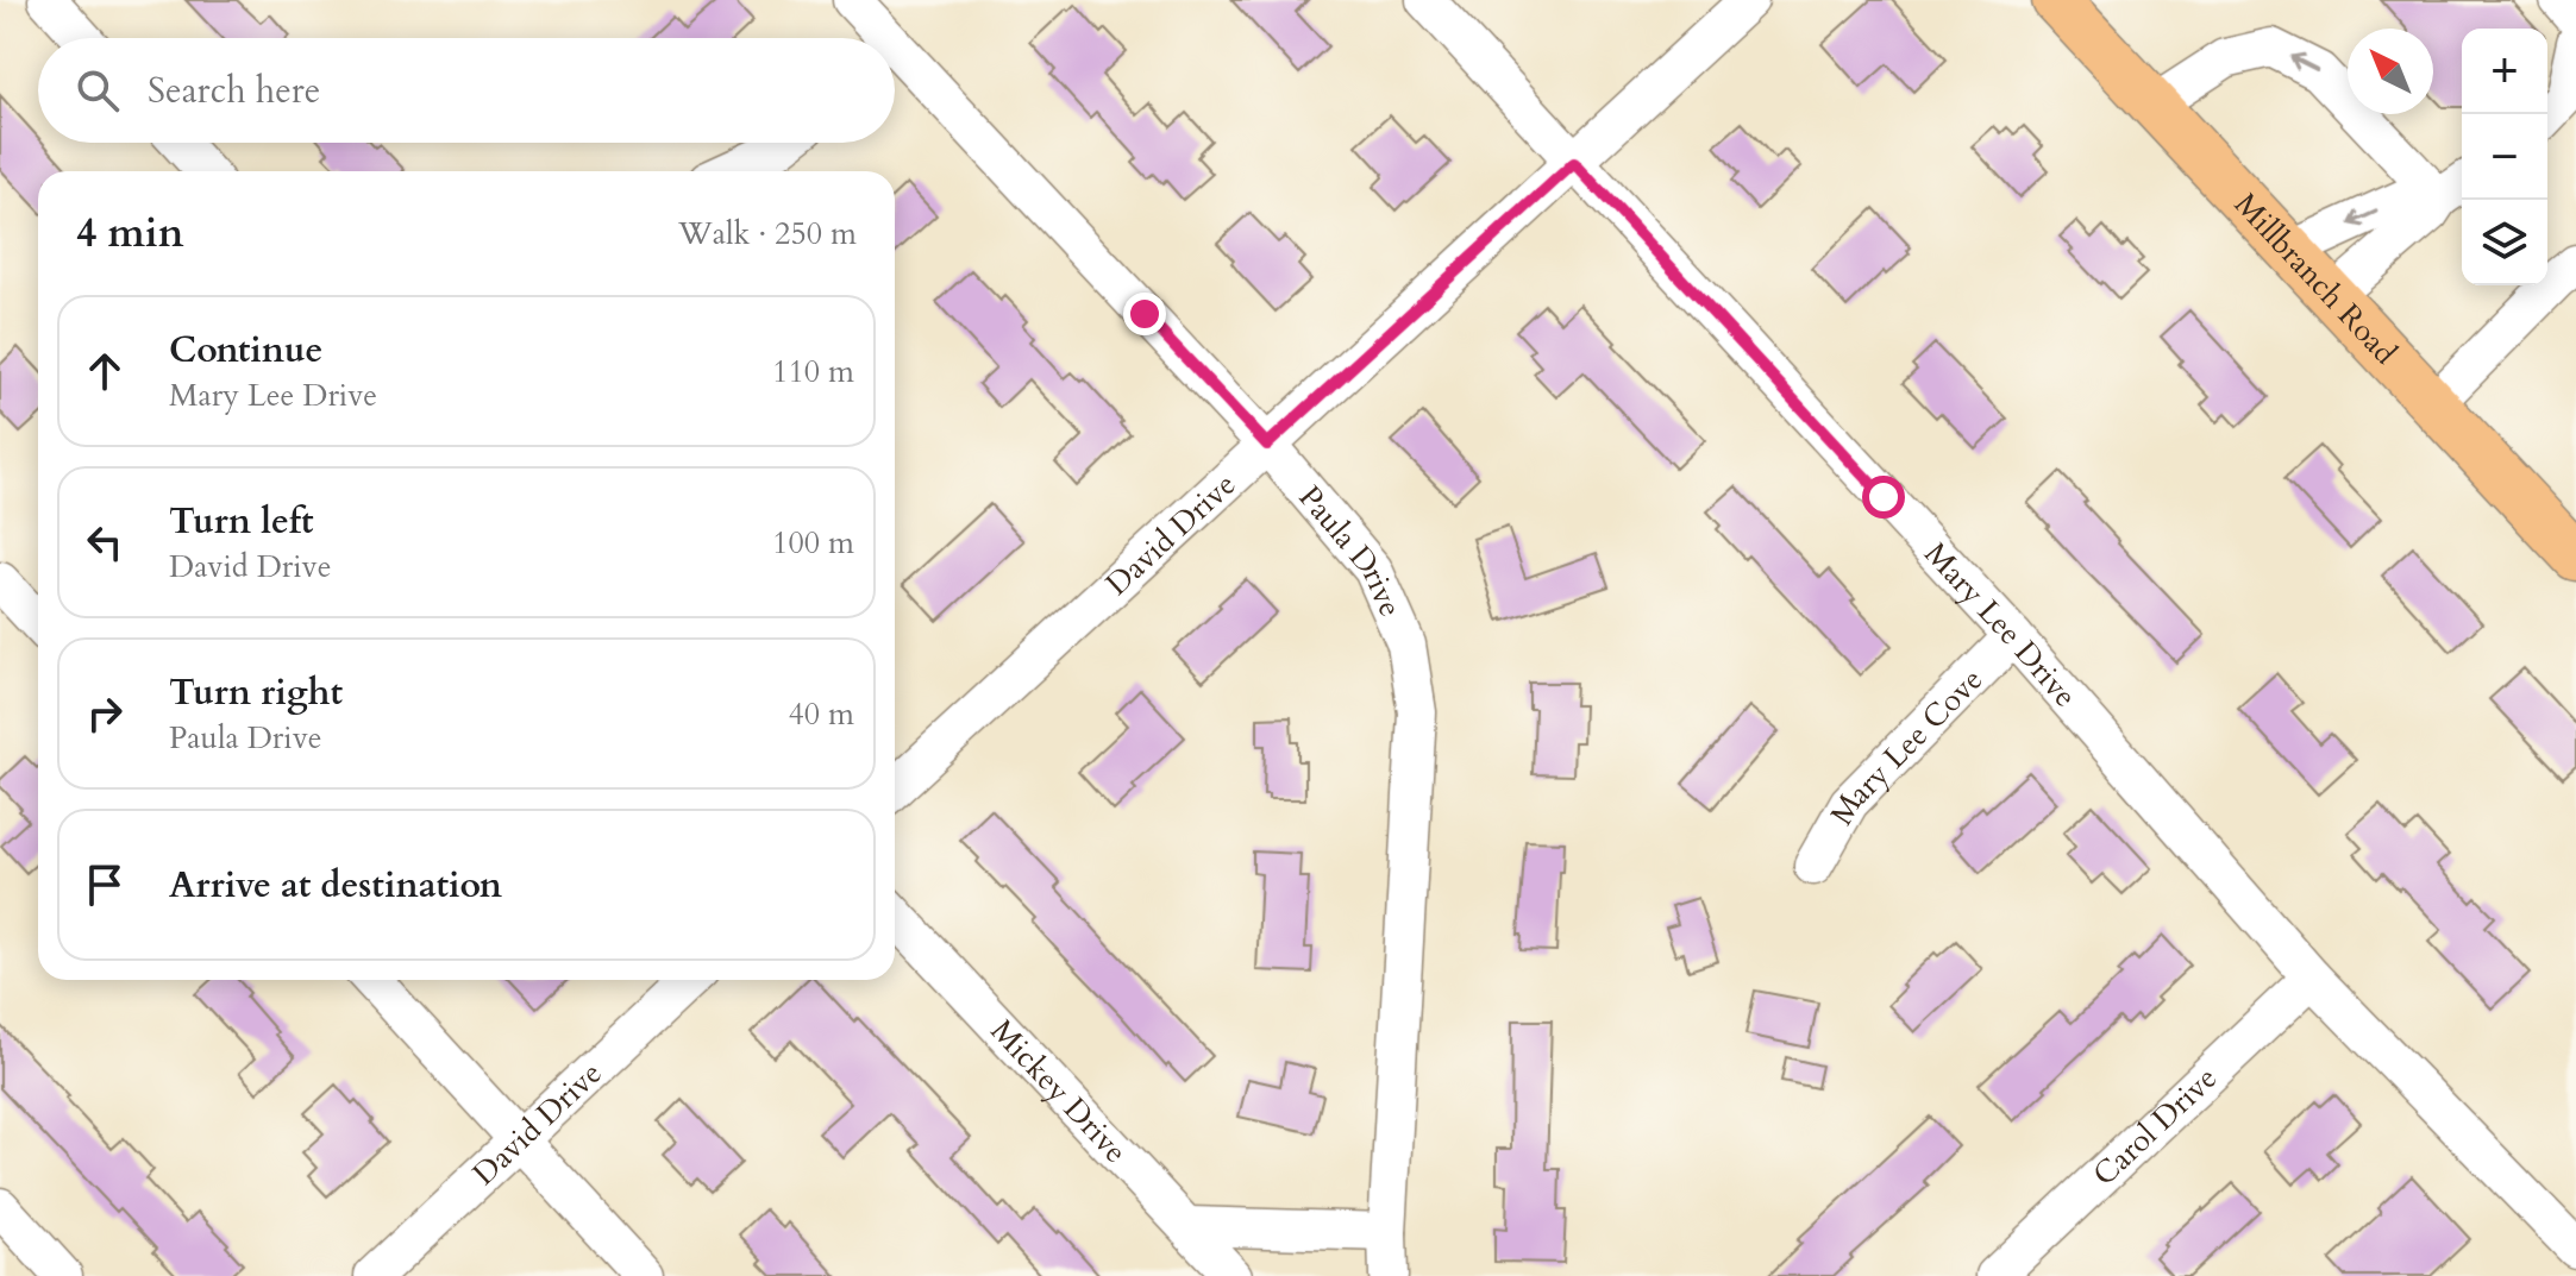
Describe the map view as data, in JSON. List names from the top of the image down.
{
  "streets": {
    "main road": ["Millbranch Road"],
    "street": [
      "David Drive",
      "Paula Drive",
      "Mary Lee Drive",
      "Mary Lee Cove",
      "Mickey Drive",
      "Carol Drive"
    ]
  },
  "crossings": [
    ["David Drive", "Paula Drive"],
    ["David Drive", "Mary Lee Drive"],
    ["Mary Lee Drive", "Mary Lee Cove"],
    ["Mary Lee Drive", "Carol Drive"]
  ],
  "north": "top left",
  "page": {
    "map_buttons": ["+", "−"],
    "search": "Search here",
    "heading": ["4 min", "Walk · 250 m"],
    "list": [
      ["Continue", "Mary Lee Drive", "110 m"],
      ["Turn left", "David Drive", "100 m"],
      ["Turn right", "Paula Drive", "40 m"],
      "Arrive at destination"
    ]
  }
}
